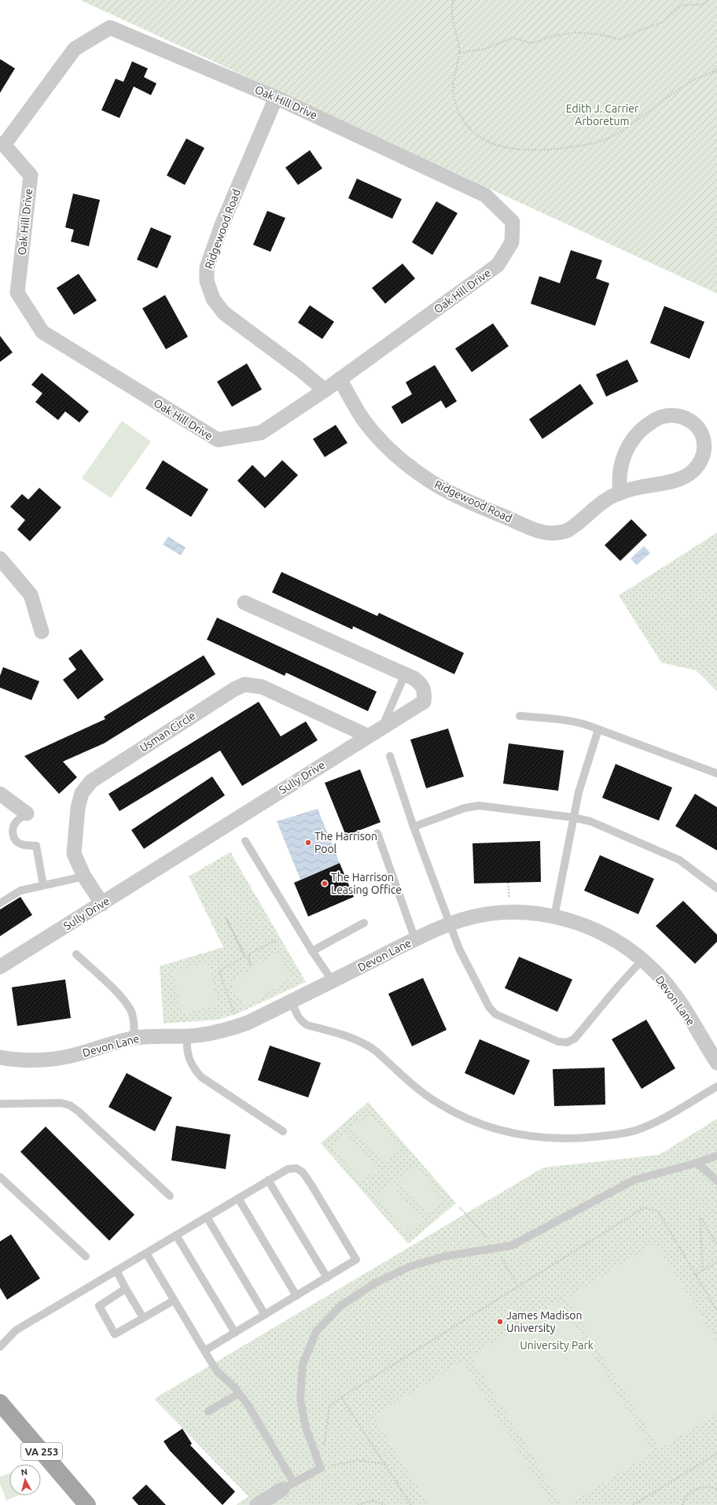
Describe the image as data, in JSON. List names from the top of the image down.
{
  "streets": {
    "main road": ["VA 253"],
    "street": [
      "Oak Hill Drive",
      "Ridgewood Road",
      "Usman Circle",
      "Sully Drive",
      "Devon Lane"
    ]
  },
  "crossings": [
    ["Oak Hill Drive", "Ridgewood Road"],
    ["Usman Circle", "Sully Drive"]
  ],
  "parks": ["Edith J. Carrier Arboretum", "University Park"],
  "places": ["The Harrison Pool", "The Harrison Leasing Office", "James Madison University"],
  "north": "top"
}
